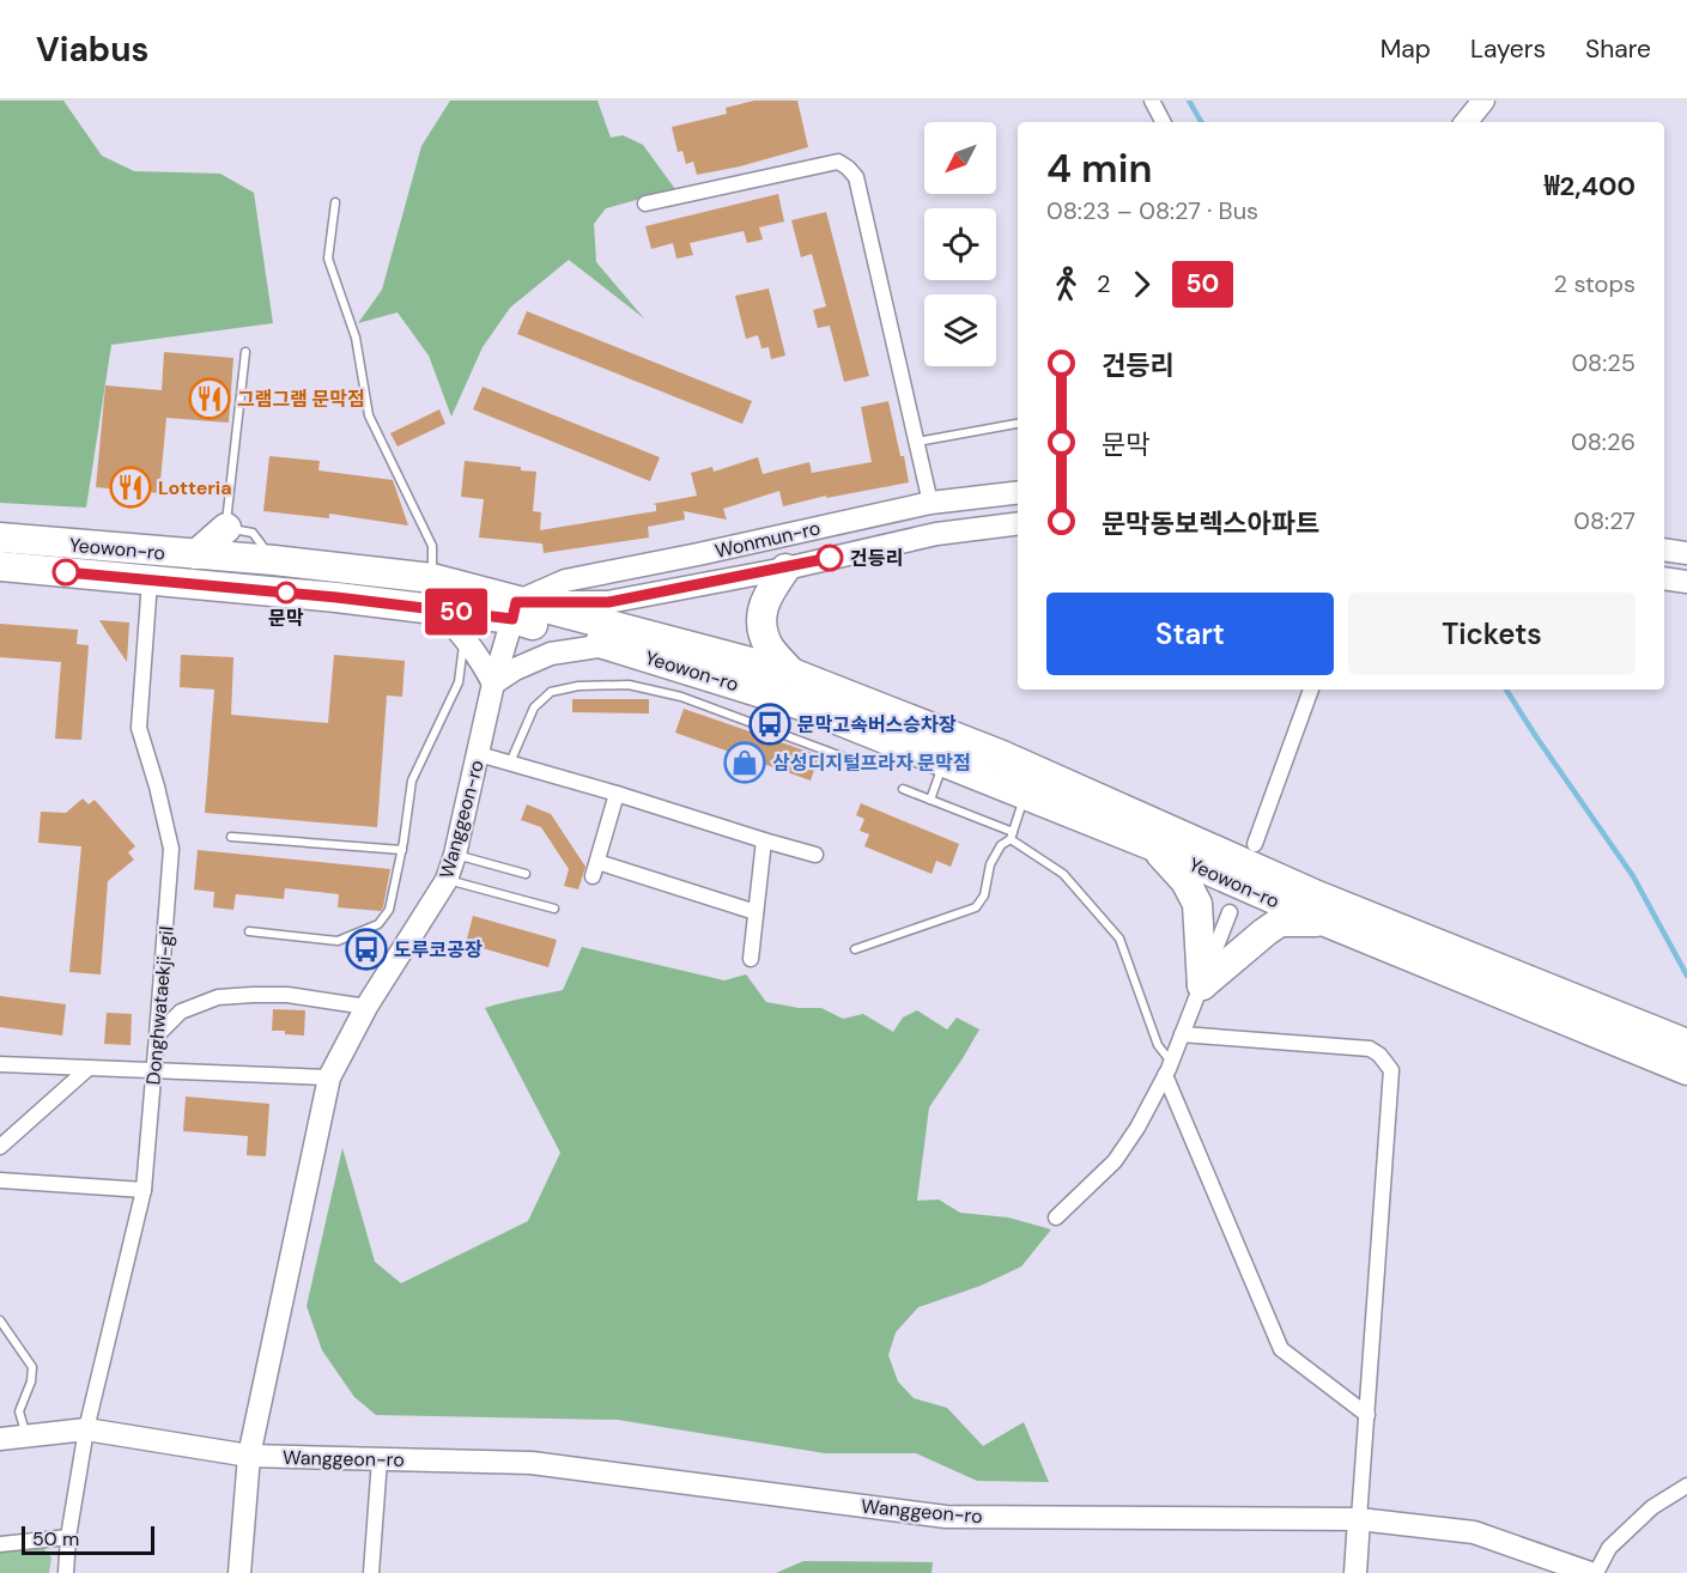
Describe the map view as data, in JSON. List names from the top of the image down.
{
  "streets": {
    "highway": ["Yeowon-ro"],
    "street": ["Wonmun-ro", "Wanggeon-ro", "Donghwataekji-gil"]
  },
  "crossings": [
    ["Wonmun-ro", "Yeowon-ro"],
    ["Wonmun-ro", "Wanggeon-ro"],
    ["Yeowon-ro", "Wanggeon-ro"],
    ["Yeowon-ro", "Donghwataekji-gil"]
  ],
  "places": {
    "restaurant": ["그램그램 문막점", "Lotteria"],
    "other": ["건등리", "문막"],
    "bus stop": ["문막고속버스승차장", "도루코공장"],
    "shop": ["삼성디지털프라자 문막점"]
  },
  "lines": ["bus line 50"],
  "scale_bar": "50 m",
  "north": "bottom left",
  "page": {
    "header": "Viabus",
    "nav": ["Map", "Layers", "Share"],
    "on_map": "50",
    "heading": ["4 min", "08:23 – 08:27 · Bus", "₩2,400"],
    "legs": ["2", "50", "2 stops"],
    "list": [
      {
        "name": "건등리",
        "value": "08:25"
      },
      {
        "name": "문막",
        "value": "08:26"
      },
      {
        "name": "문막동보렉스아파트",
        "value": "08:27"
      }
    ],
    "buttons": ["Start", "Tickets"],
    "scale": "50 m"
  }
}
